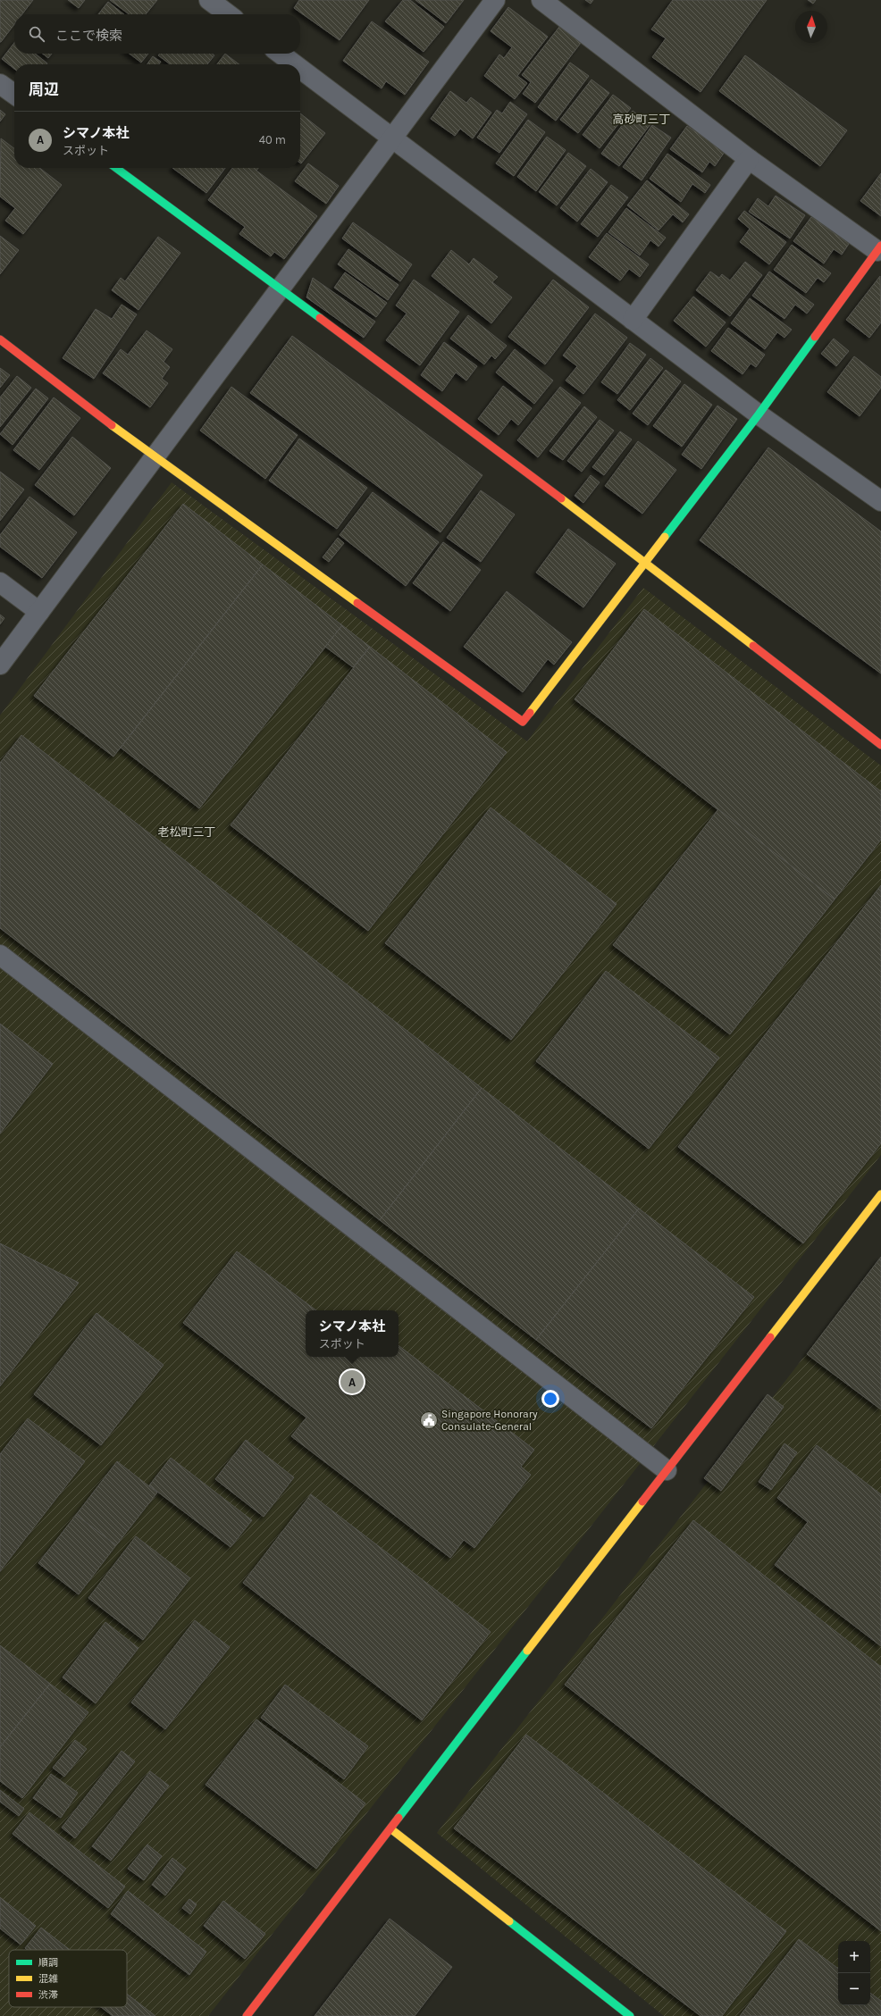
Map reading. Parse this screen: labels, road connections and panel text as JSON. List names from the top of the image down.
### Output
{
  "districts": ["高砂町三丁", "老松町三丁"],
  "places": {
    "public building": ["Singapore Honorary Consulate-General"]
  },
  "legend": ["順調", "混雑", "渋滞"],
  "north": "top",
  "page": {
    "search": "ここで検索",
    "heading": "周辺",
    "list": [
      {
        "mark": "A",
        "name": "シマノ本社",
        "note": "スポット",
        "value": "40 m"
      }
    ],
    "popup": ["シマノ本社", "スポット"],
    "pins": "A",
    "map_buttons": ["+", "−"]
  }
}
